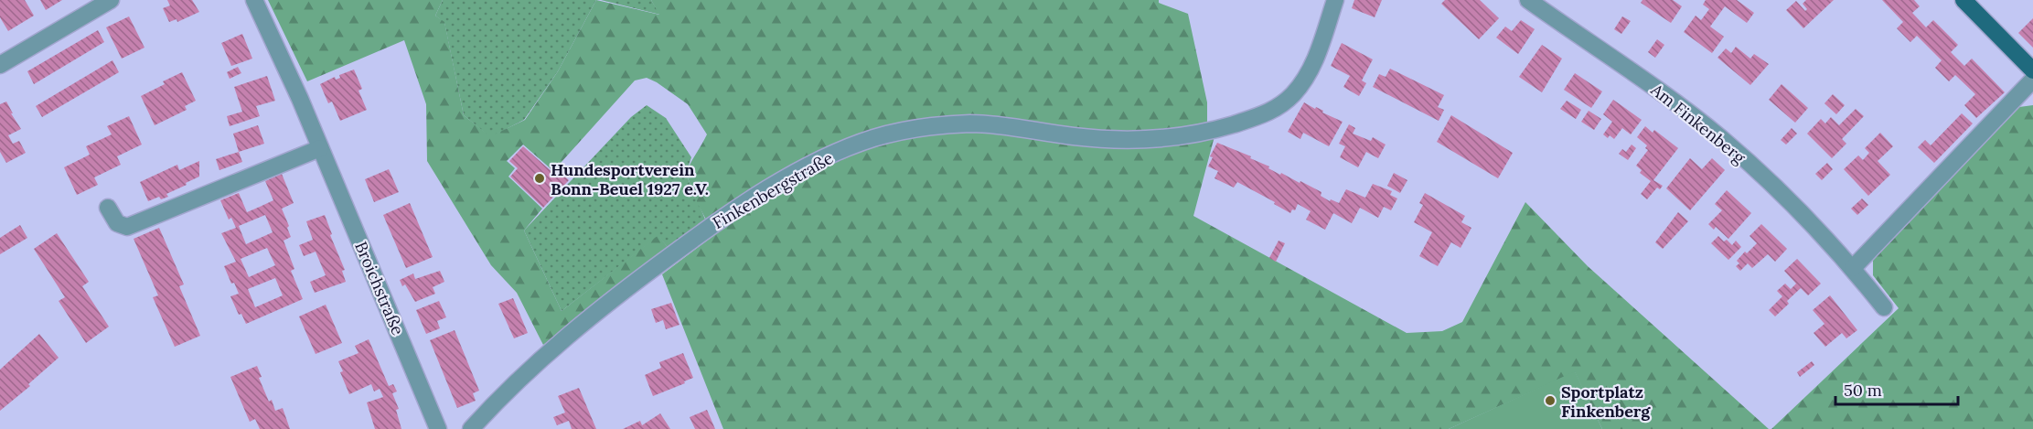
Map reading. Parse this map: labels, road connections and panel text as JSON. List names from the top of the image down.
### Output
{
  "streets": {
    "street": ["Am Finkenberg", "Finkenbergstraße", "Broichstraße"]
  },
  "places": ["Hundesportverein Bonn-Beuel 1927 e.V.", "Sportplatz Finkenberg"],
  "scale_bar": "50 m"
}
